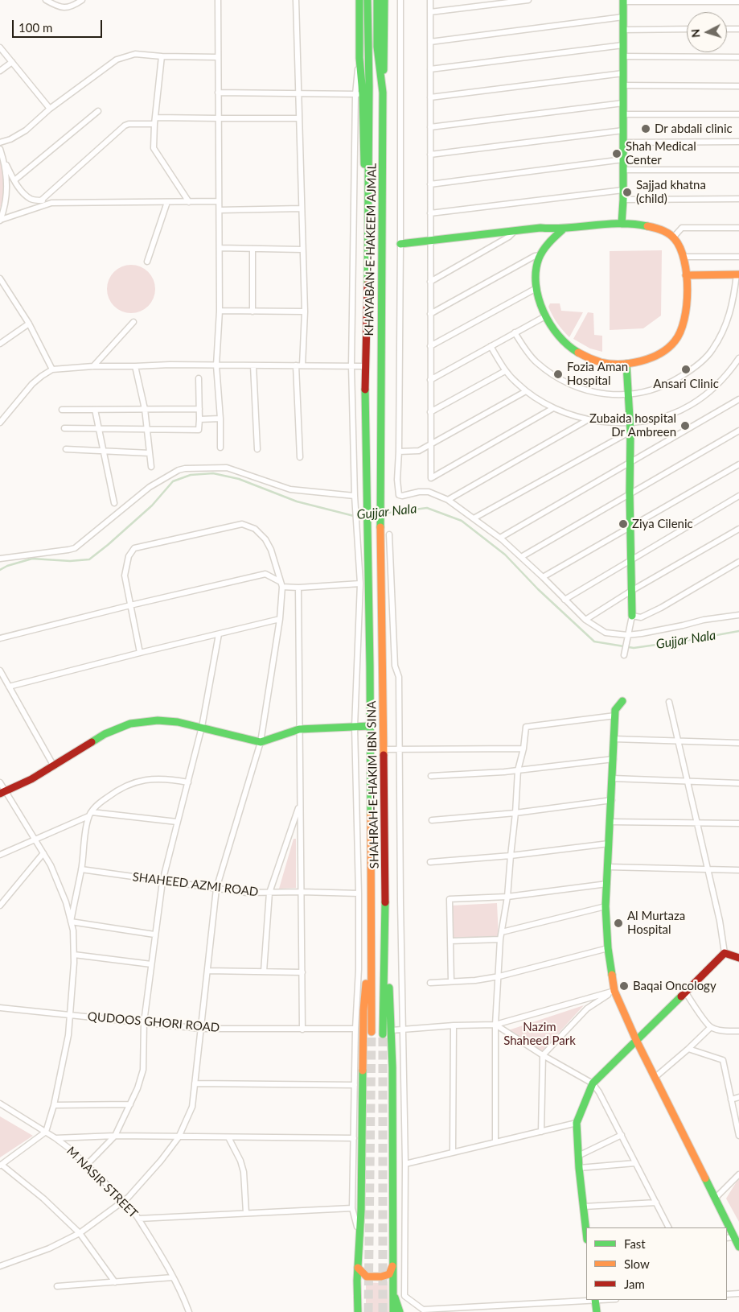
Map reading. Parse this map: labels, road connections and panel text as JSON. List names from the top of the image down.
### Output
{
  "streets": {
    "main road": ["KHAYABAN-E-HAKEEM AJMAL", "SHAHRAH-E-HAKIM IBN SINA"],
    "street": ["SHAHEED AZMI ROAD", "QUDOOS GHORI ROAD", "M NASIR STREET"]
  },
  "crossings": [
    ["KHAYABAN-E-HAKEEM AJMAL", "SHAHRAH-E-HAKIM IBN SINA"]
  ],
  "water": ["Gujjar Nala"],
  "parks": ["Nazim Shaheed Park"],
  "places": [
    "Dr abdali clinic",
    "Shah Medical Center",
    "Sajjad khatna (child)",
    "Ansari Clinic",
    "Fozia Aman Hospital",
    "Zubaida hospital Dr Ambreen",
    "Ziya Cilenic",
    "Al Murtaza Hospital",
    "Baqai Oncology"
  ],
  "legend": ["Fast", "Slow", "Jam"],
  "scale_bar": "100 m",
  "north": "left"
}
